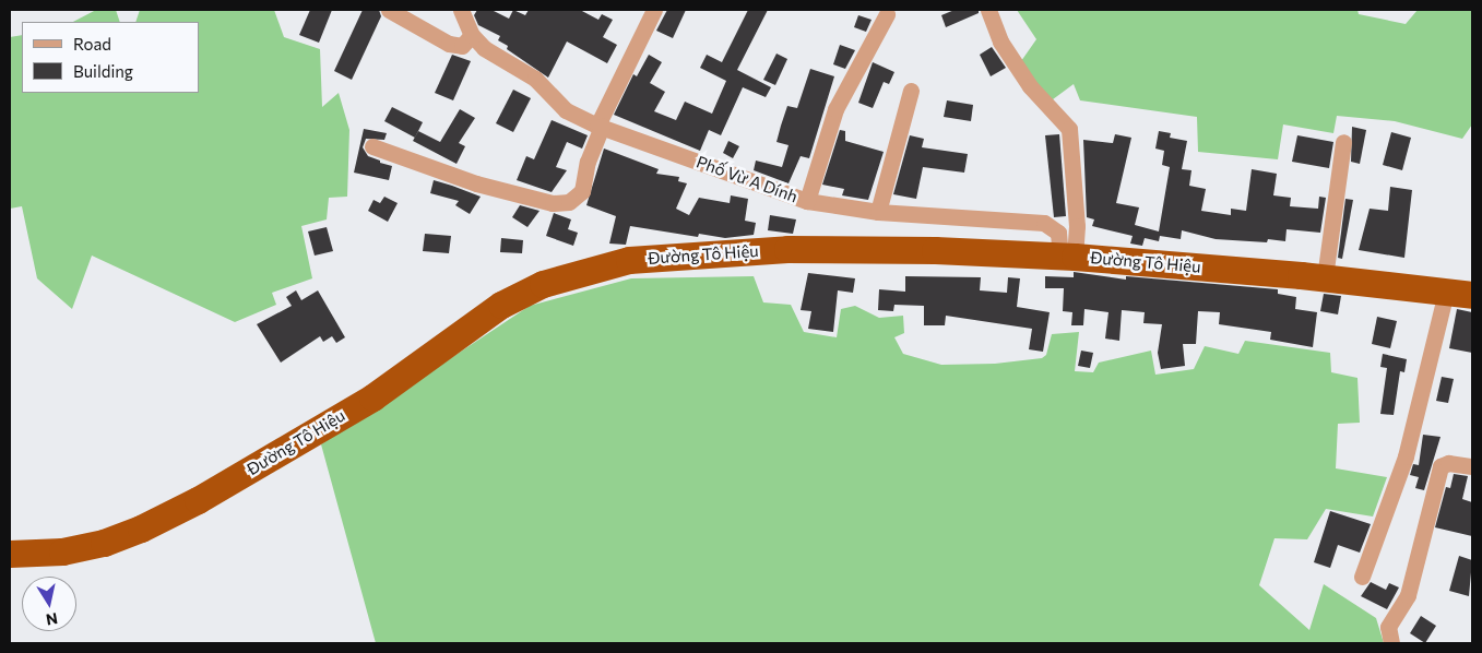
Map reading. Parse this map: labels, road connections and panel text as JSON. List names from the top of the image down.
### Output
{
  "streets": {
    "highway": ["Đường Tô Hiệu"],
    "street": ["Phố Vừ A Dính"]
  },
  "crossings": [
    ["Phố Vừ A Dính", "Đường Tô Hiệu"]
  ],
  "legend": ["Road", "Building"],
  "north": "bottom"
}
